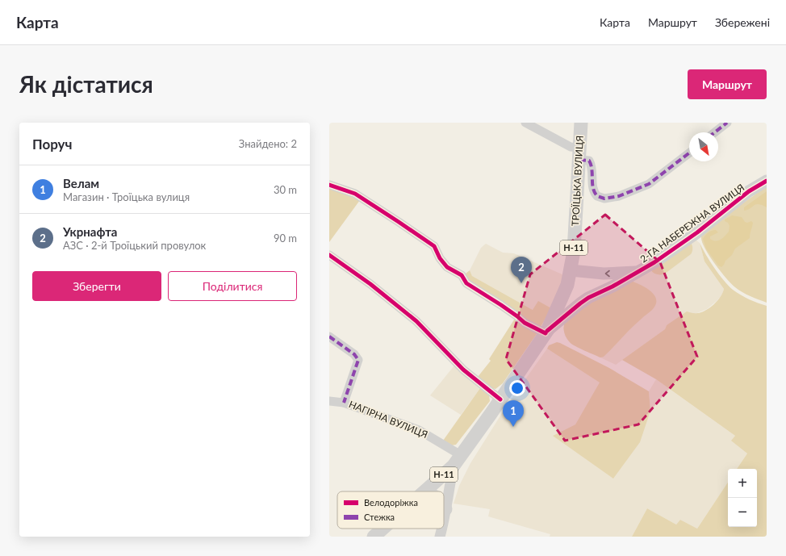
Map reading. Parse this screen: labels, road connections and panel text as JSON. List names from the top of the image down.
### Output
{
  "streets": {
    "main road": ["ТРОЇЦЬКА ВУЛИЦЯ", "2-ГА НАБЕРЕЖНА ВУЛИЦЯ", "Н-11"],
    "street": ["НАГІРНА ВУЛИЦЯ"]
  },
  "crossings": [
    ["ТРОЇЦЬКА ВУЛИЦЯ", "2-ГА НАБЕРЕЖНА ВУЛИЦЯ"],
    ["ТРОЇЦЬКА ВУЛИЦЯ", "НАГІРНА ВУЛИЦЯ"]
  ],
  "legend": ["Велодоріжка", "Стежка"],
  "north": "bottom right",
  "page": {
    "header": "Карта",
    "nav": ["Карта", "Маршрут", "Збережені"],
    "buttons": [
      "Маршрут",
      ["Зберегти", "Поділитися"]
    ],
    "title": "Як дістатися",
    "heading": ["Поруч", "Знайдено: 2"],
    "list": [
      {
        "mark": "1",
        "name": "Велам",
        "note": "Магазин · Троїцька вулиця",
        "value": "30 m"
      },
      {
        "mark": "2",
        "name": "Укрнафта",
        "note": "АЗС · 2-й Троїцький провулок",
        "value": "90 m"
      }
    ],
    "pins": ["2", "1"],
    "map_buttons": ["+", "−"]
  }
}
